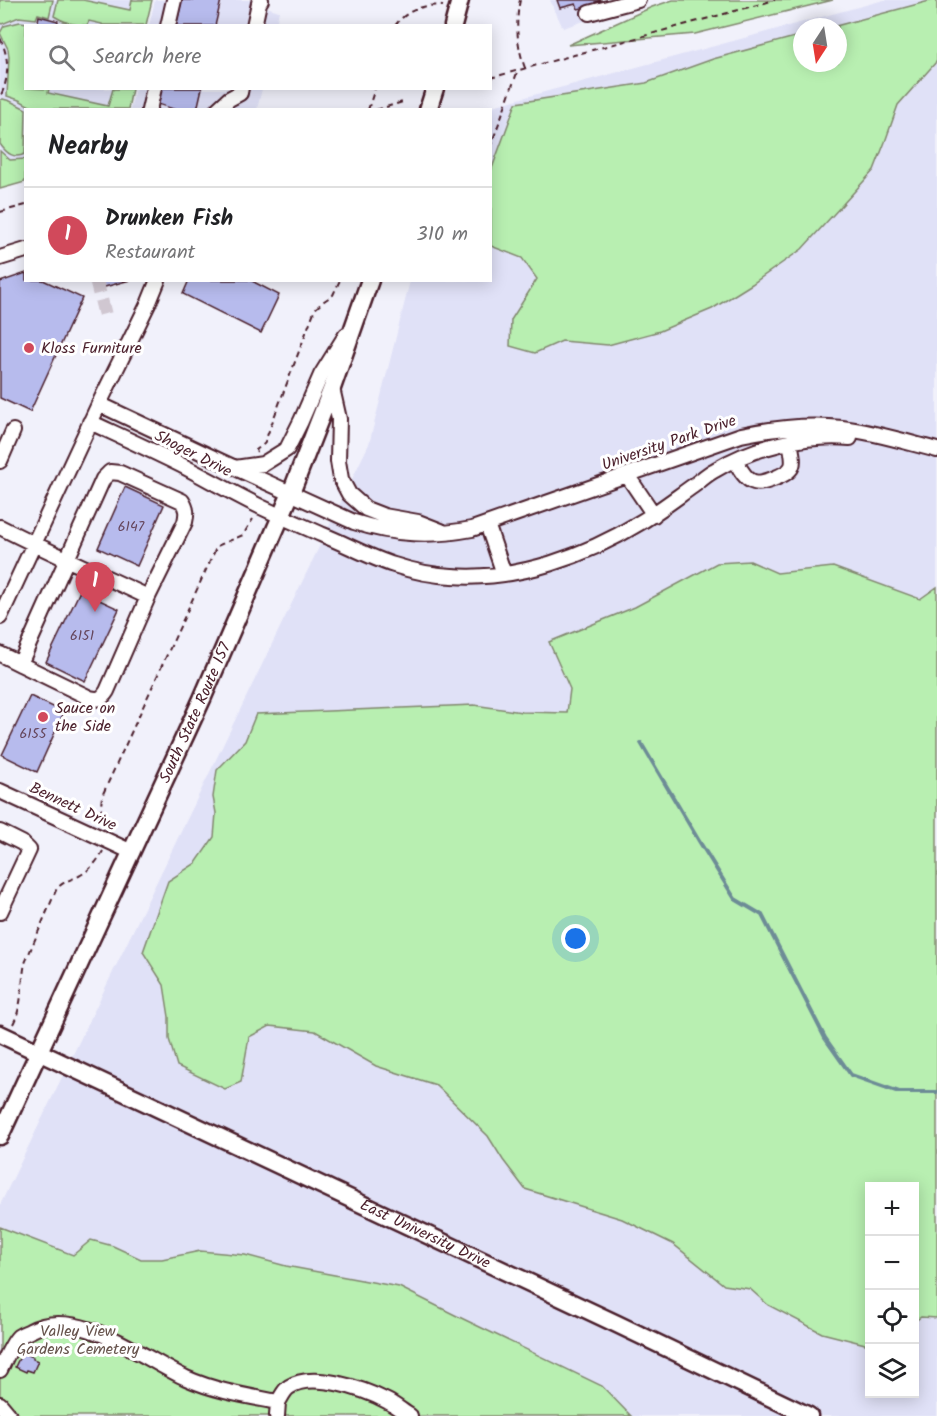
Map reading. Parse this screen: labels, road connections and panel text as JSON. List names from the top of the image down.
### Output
{
  "streets": {
    "main road": ["South State Route 157", "East University Drive"],
    "street": ["University Park Drive", "Shoger Drive", "Bennett Drive"]
  },
  "crossings": [
    ["University Park Drive", "Shoger Drive"],
    ["University Park Drive", "South State Route 157"],
    ["Shoger Drive", "South State Route 157"],
    ["South State Route 157", "Bennett Drive"],
    ["South State Route 157", "East University Drive"]
  ],
  "parks": ["Valley View Gardens Cemetery"],
  "places": ["Kloss Furniture", "Sauce on the Side"],
  "house_numbers": ["6147", "6151", "6155"],
  "north": "bottom",
  "page": {
    "search": "Search here",
    "heading": "Nearby",
    "list": [
      {
        "mark": "1",
        "name": "Drunken Fish",
        "note": "Restaurant",
        "value": "310 m"
      }
    ],
    "pins": "1",
    "map_buttons": ["+", "−"]
  }
}
